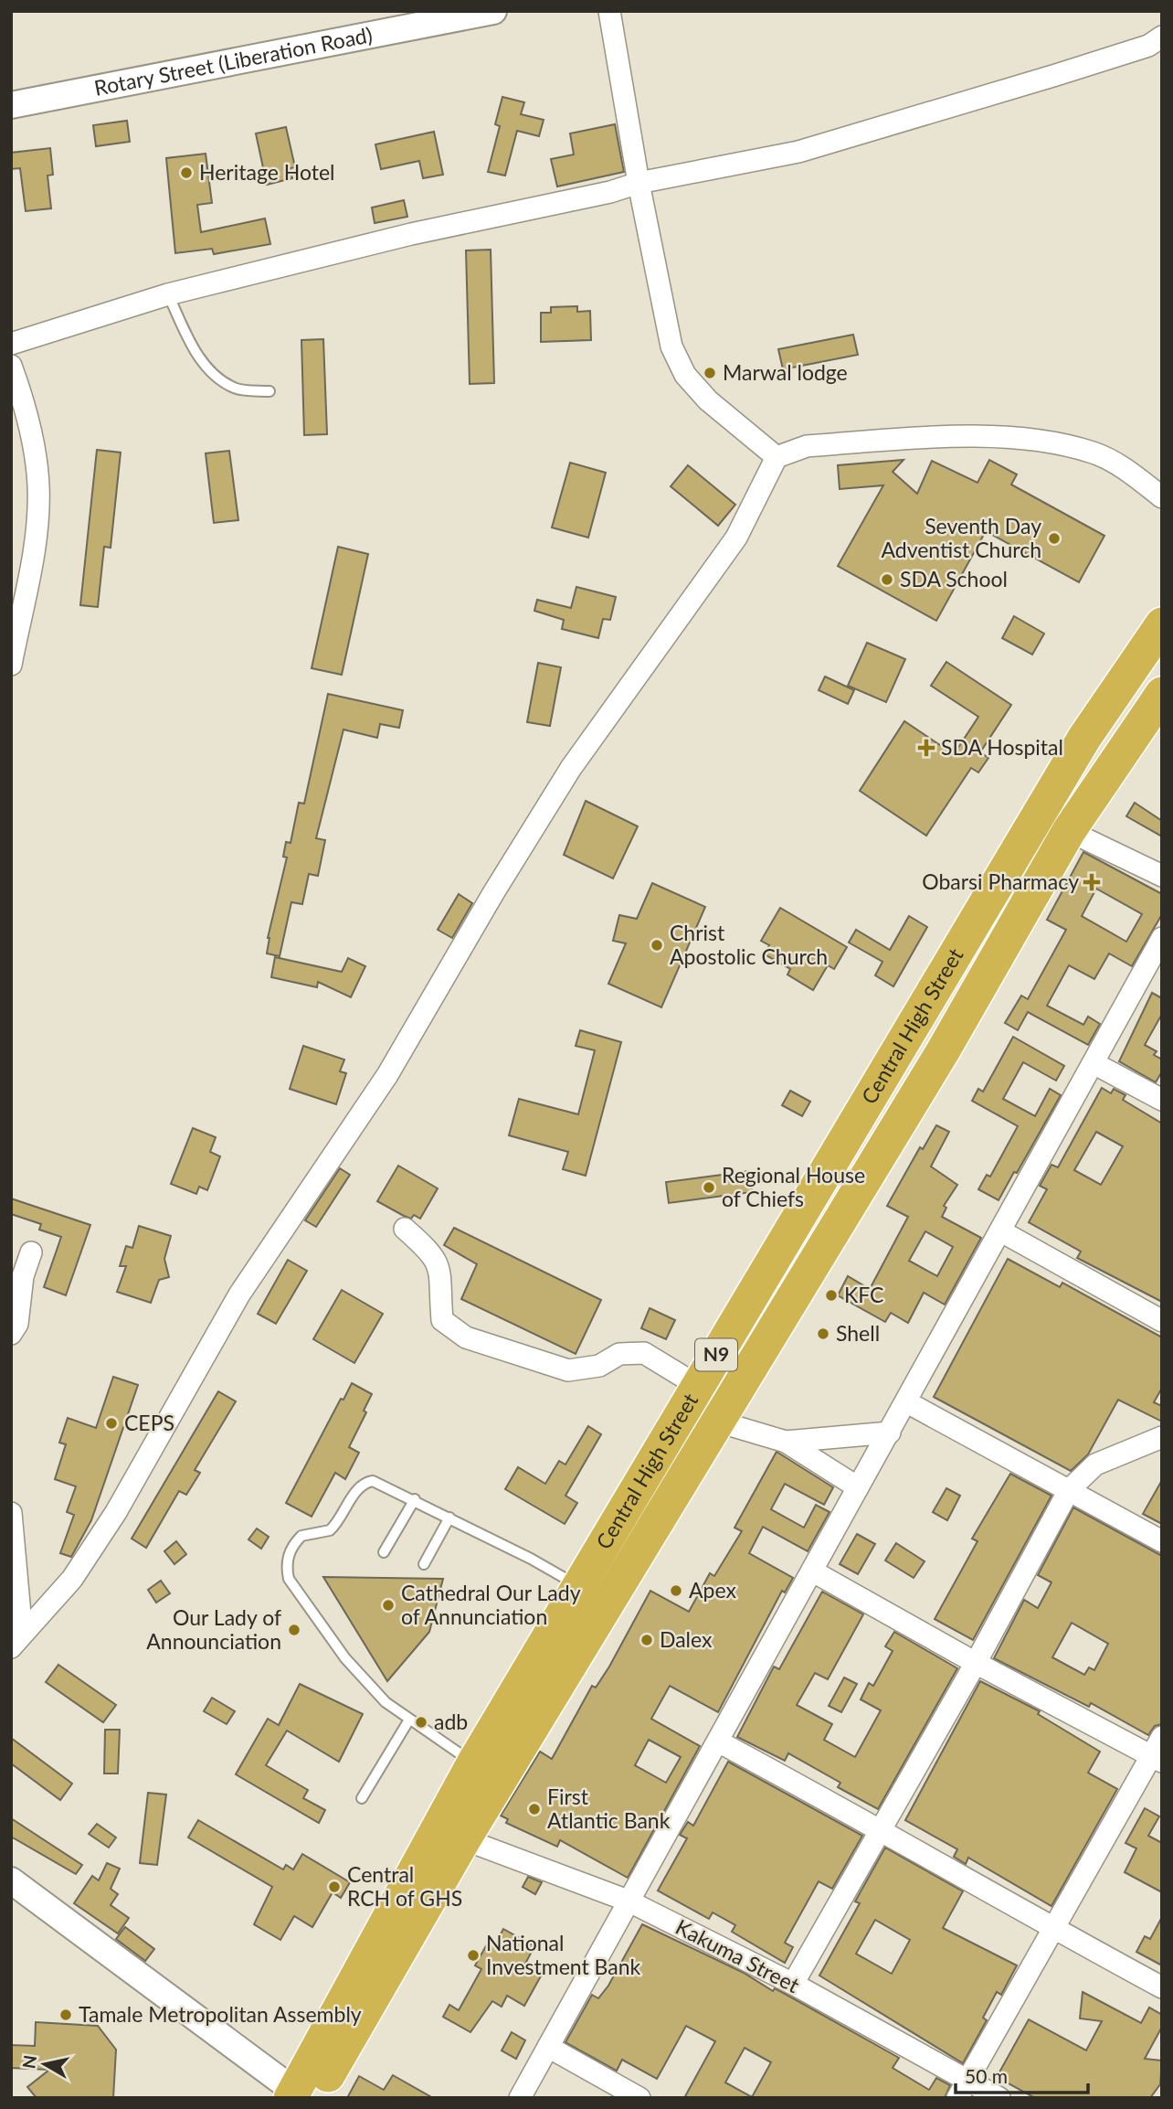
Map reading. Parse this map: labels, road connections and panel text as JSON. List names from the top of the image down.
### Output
{
  "streets": {
    "highway": ["Central High Street", "N9"],
    "street": ["Rotary Street (Liberation Road)", "Kakuma Street"]
  },
  "crossings": [
    ["Central High Street", "Kakuma Street"]
  ],
  "places": {
    "other": [
      "Heritage Hotel",
      "Marwal lodge",
      "Seventh Day Adventist Church",
      "SDA School",
      "Christ Apostolic Church",
      "Regional House of Chiefs",
      "KFC",
      "Shell",
      "CEPS",
      "Apex",
      "Cathedral Our Lady of Annunciation",
      "Our Lady of Announciation",
      "Dalex",
      "adb",
      "First Atlantic Bank",
      "Central RCH of GHS",
      "National Investment Bank",
      "Tamale Metropolitan Assembly"
    ],
    "health": ["SDA Hospital", "Obarsi Pharmacy"]
  },
  "scale_bar": "50 m",
  "north": "left"
}
